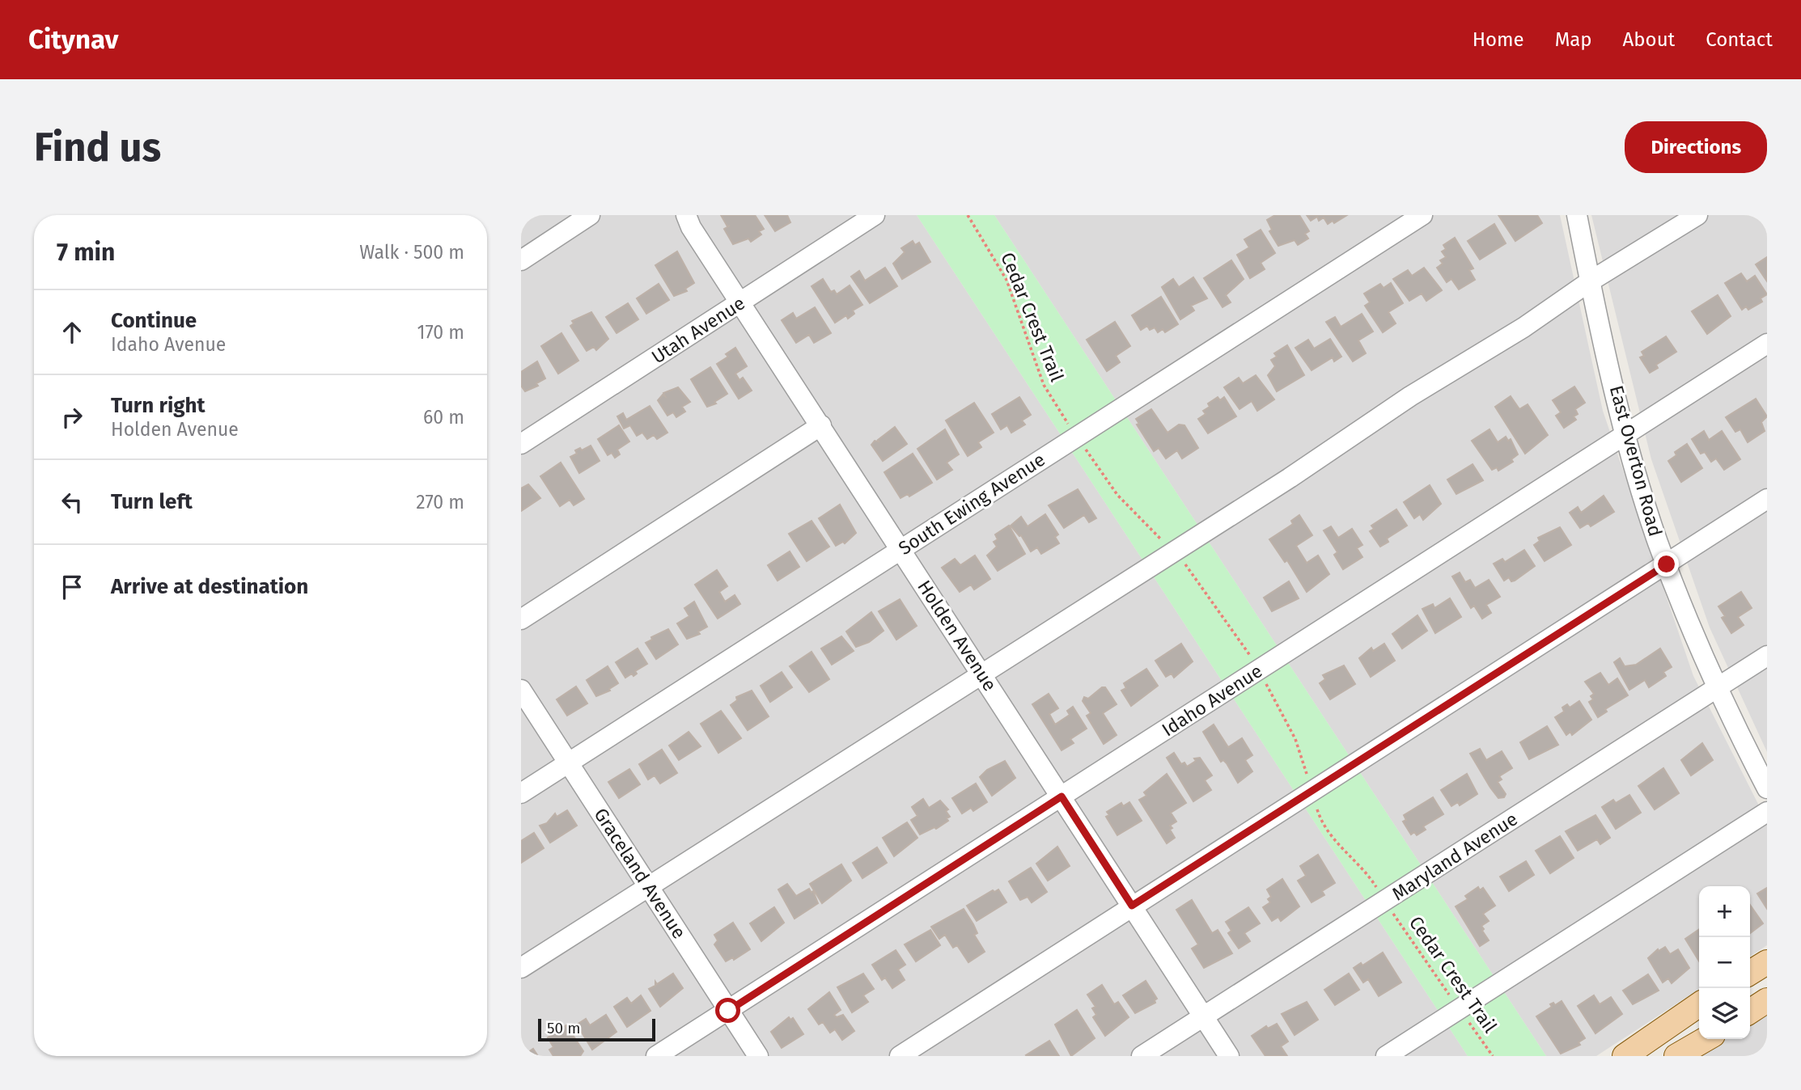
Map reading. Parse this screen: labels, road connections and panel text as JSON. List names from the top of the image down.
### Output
{
  "streets": {
    "street": [
      "Utah Avenue",
      "East Overton Road",
      "South Ewing Avenue",
      "Holden Avenue",
      "Idaho Avenue",
      "Maryland Avenue",
      "Graceland Avenue"
    ],
    "path": ["Cedar Crest Trail"]
  },
  "crossings": [
    ["Utah Avenue", "Holden Avenue"],
    ["East Overton Road", "Idaho Avenue"],
    ["East Overton Road", "Maryland Avenue"],
    ["South Ewing Avenue", "Holden Avenue"],
    ["South Ewing Avenue", "Graceland Avenue"],
    ["Holden Avenue", "Idaho Avenue"],
    ["Holden Avenue", "Maryland Avenue"],
    ["Idaho Avenue", "Graceland Avenue"]
  ],
  "scale_bar": "50 m",
  "page": {
    "header": "Citynav",
    "nav": [
      "Home",
      "Map",
      "About",
      "Contact"
    ],
    "buttons": "Directions",
    "title": "Find us",
    "heading": ["7 min", "Walk · 500 m"],
    "list": [
      ["Continue", "Idaho Avenue", "170 m"],
      ["Turn right", "Holden Avenue", "60 m"],
      ["Turn left", "270 m"],
      "Arrive at destination"
    ],
    "map_buttons": ["+", "−"],
    "scale": "50 m"
  }
}
